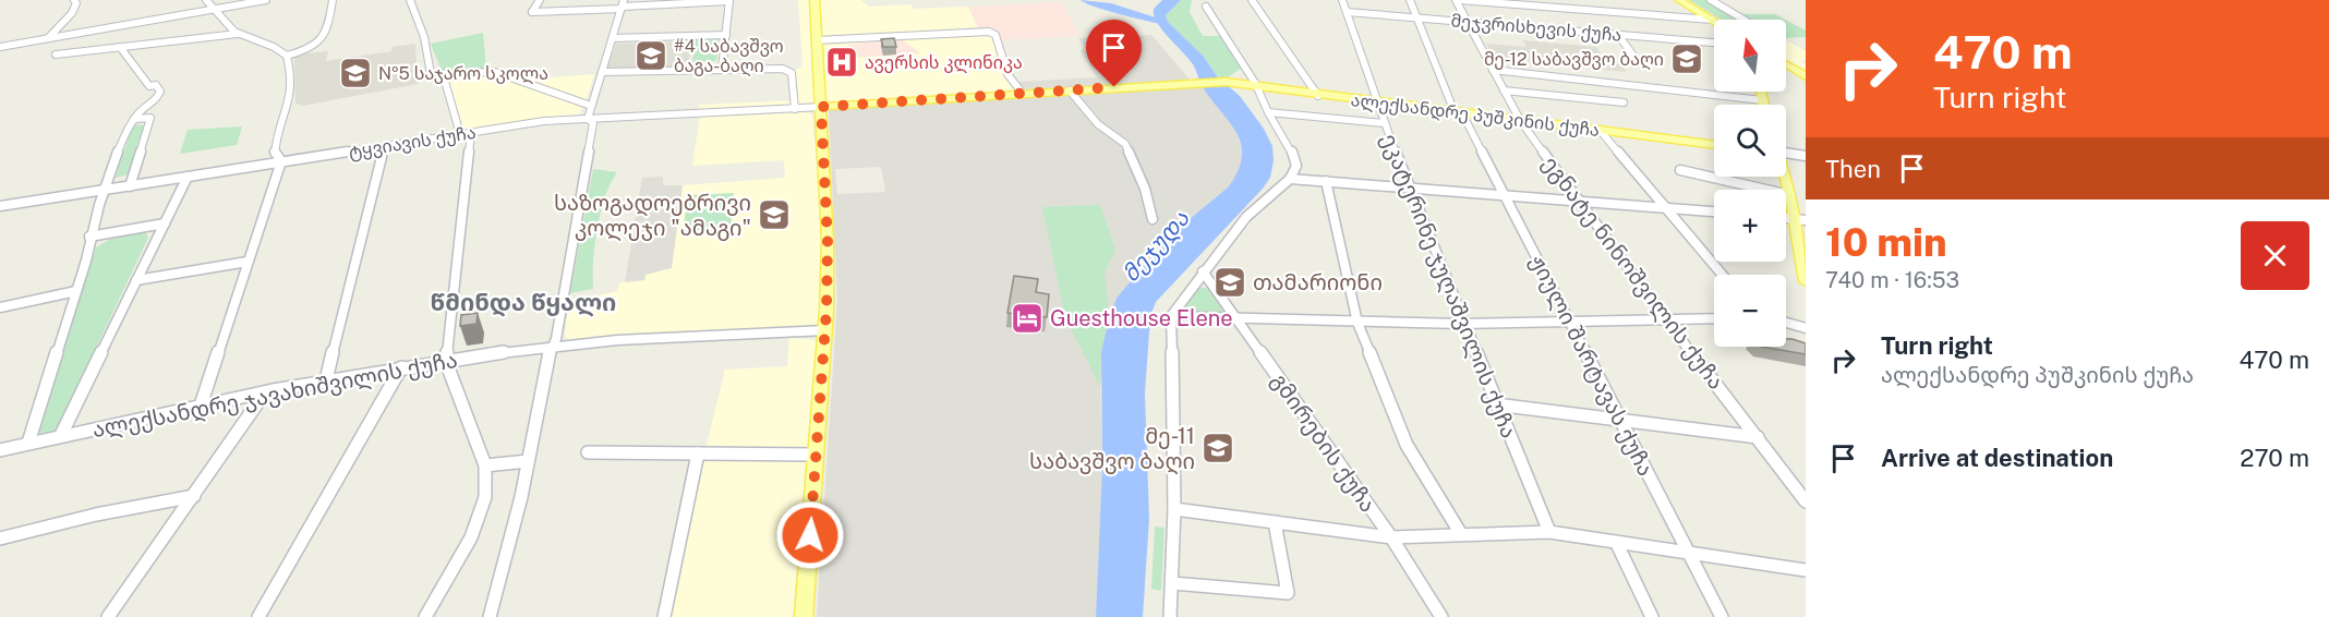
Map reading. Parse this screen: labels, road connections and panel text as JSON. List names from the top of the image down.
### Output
{
  "streets": {
    "main road": ["ალექსანდრე პუშკინის ქუჩა"],
    "street": [
      "მეჯვრისხევის ქუჩა",
      "ტყვიავის ქუჩა",
      "ეგნატე ნინოშვილის ქუჩა",
      "ეკატერინე ჯუღაშვილის ქუჩა",
      "ჟიული შარტავას ქუჩა",
      "ალექსანდრე ჯავახიშვილის ქუჩა",
      "გმირების ქუჩა"
    ]
  },
  "crossings": [
    ["მეჯვრისხევის ქუჩა", "ეგნატე ნინოშვილის ქუჩა"],
    ["მეჯვრისხევის ქუჩა", "ეკატერინე ჯუღაშვილის ქუჩა"],
    ["მეჯვრისხევის ქუჩა", "ჟიული შარტავას ქუჩა"],
    ["ალექსანდრე პუშკინის ქუჩა", "ეგნატე ნინოშვილის ქუჩა"],
    ["ალექსანდრე პუშკინის ქუჩა", "ეკატერინე ჯუღაშვილის ქუჩა"],
    ["ალექსანდრე პუშკინის ქუჩა", "ჟიული შარტავას ქუჩა"]
  ],
  "districts": ["წმინდა წყალი"],
  "water": ["მეჯუდა"],
  "places": {
    "school or university": [
      "#4 საბავშვო ბაგა-ბაღი",
      "მე-12 საბავშვო ბაღი",
      "№5 საჯარო სკოლა",
      "საზოგადოებრივი კოლეჯი \"ამაგი\"",
      "თამარიონი",
      "მე-11 საბავშვო ბაღი"
    ],
    "hospital": ["ავერსის კლინიკა"],
    "hotel": ["Guesthouse Elene"]
  },
  "north": "top",
  "page": {
    "turn": ["470 m", "Turn right"],
    "map_buttons": ["+", "−"],
    "then": "Then",
    "heading": ["10 min", "740 m · 16:53"],
    "list": [
      {
        "name": "Turn right",
        "note": "ალექსანდრე პუშკინის ქუჩა",
        "value": "470 m"
      },
      {
        "name": "Arrive at destination",
        "value": "270 m"
      }
    ]
  }
}
